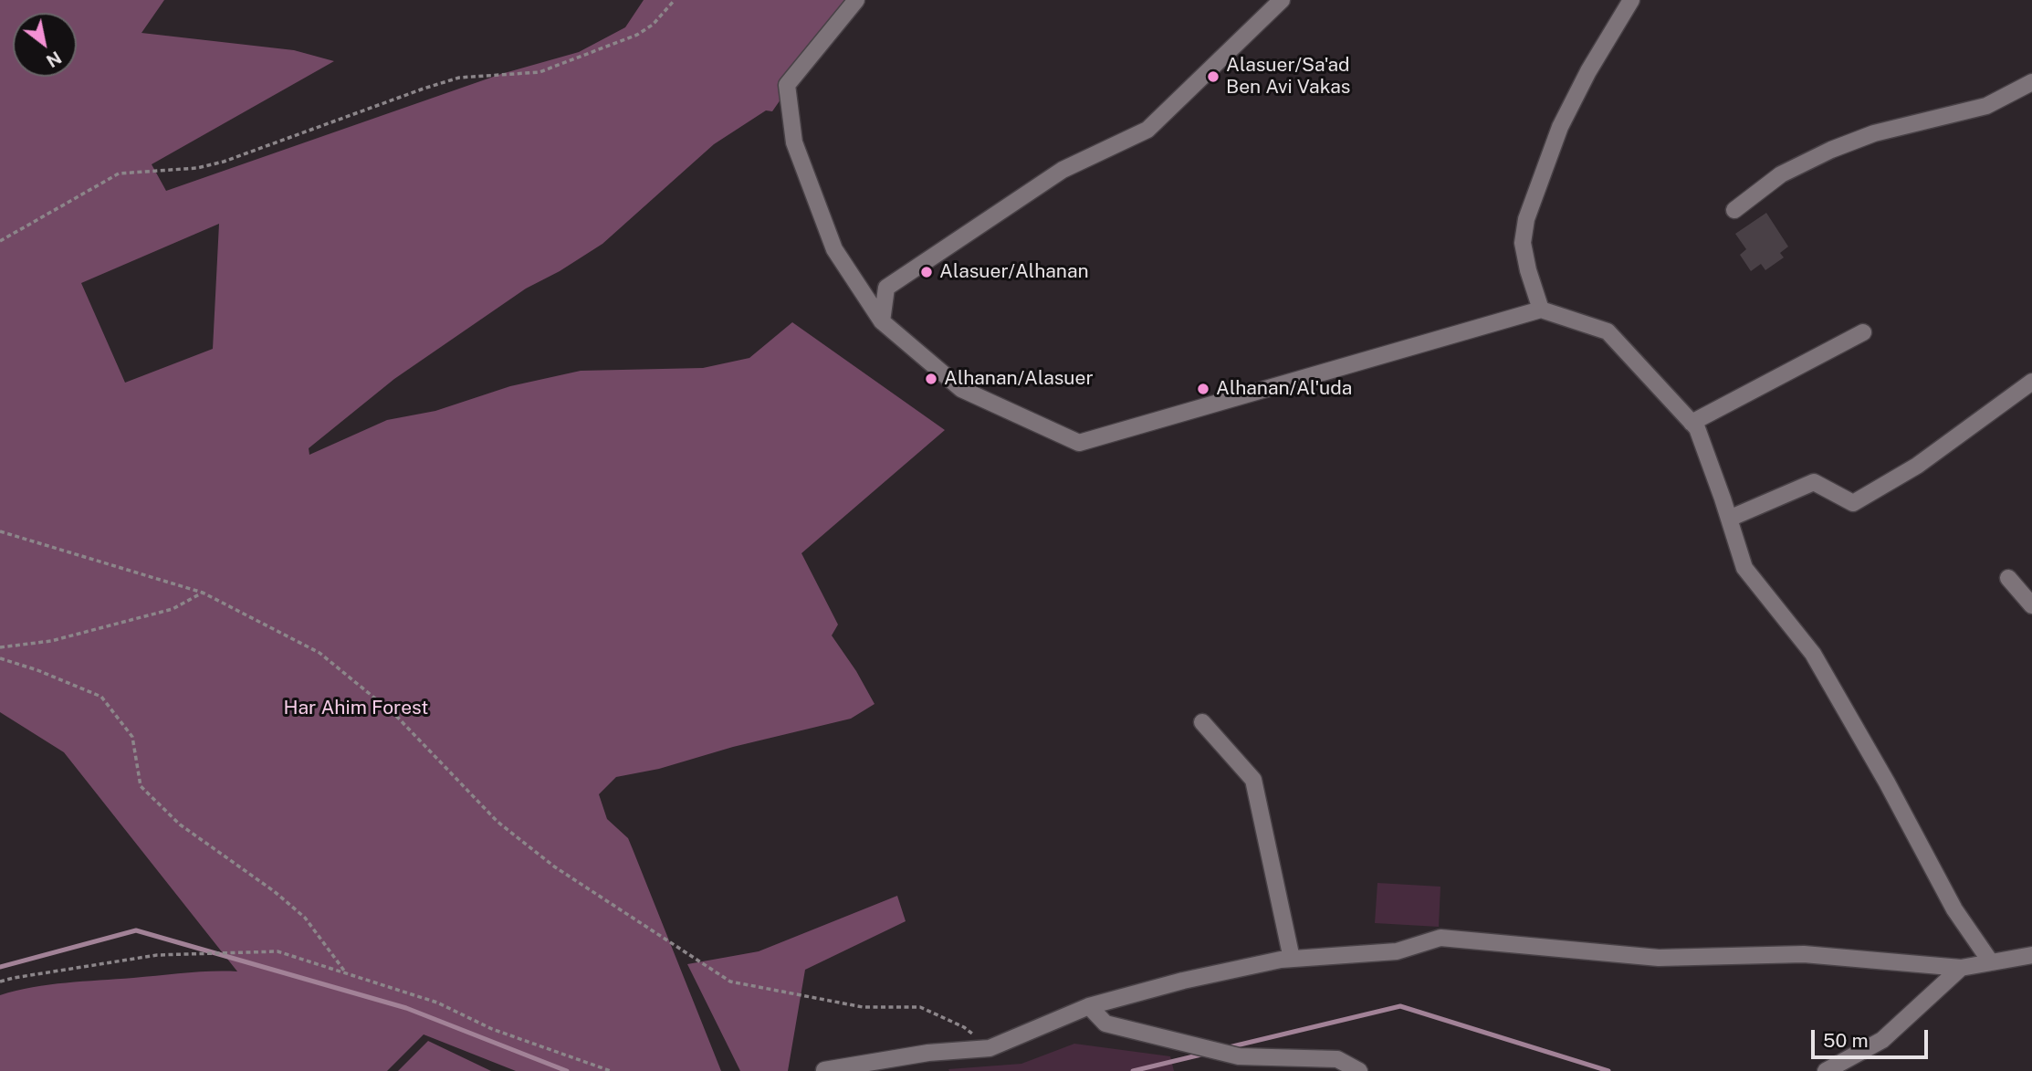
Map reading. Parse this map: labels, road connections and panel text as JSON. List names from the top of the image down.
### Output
{
  "parks": ["Har Ahim Forest"],
  "places": [
    "Alasuer/Sa'ad Ben Avi Vakas",
    "Alasuer/Alhanan",
    "Alhanan/Alasuer",
    "Alhanan/Al'uda"
  ],
  "scale_bar": "50 m",
  "north": "bottom right"
}
